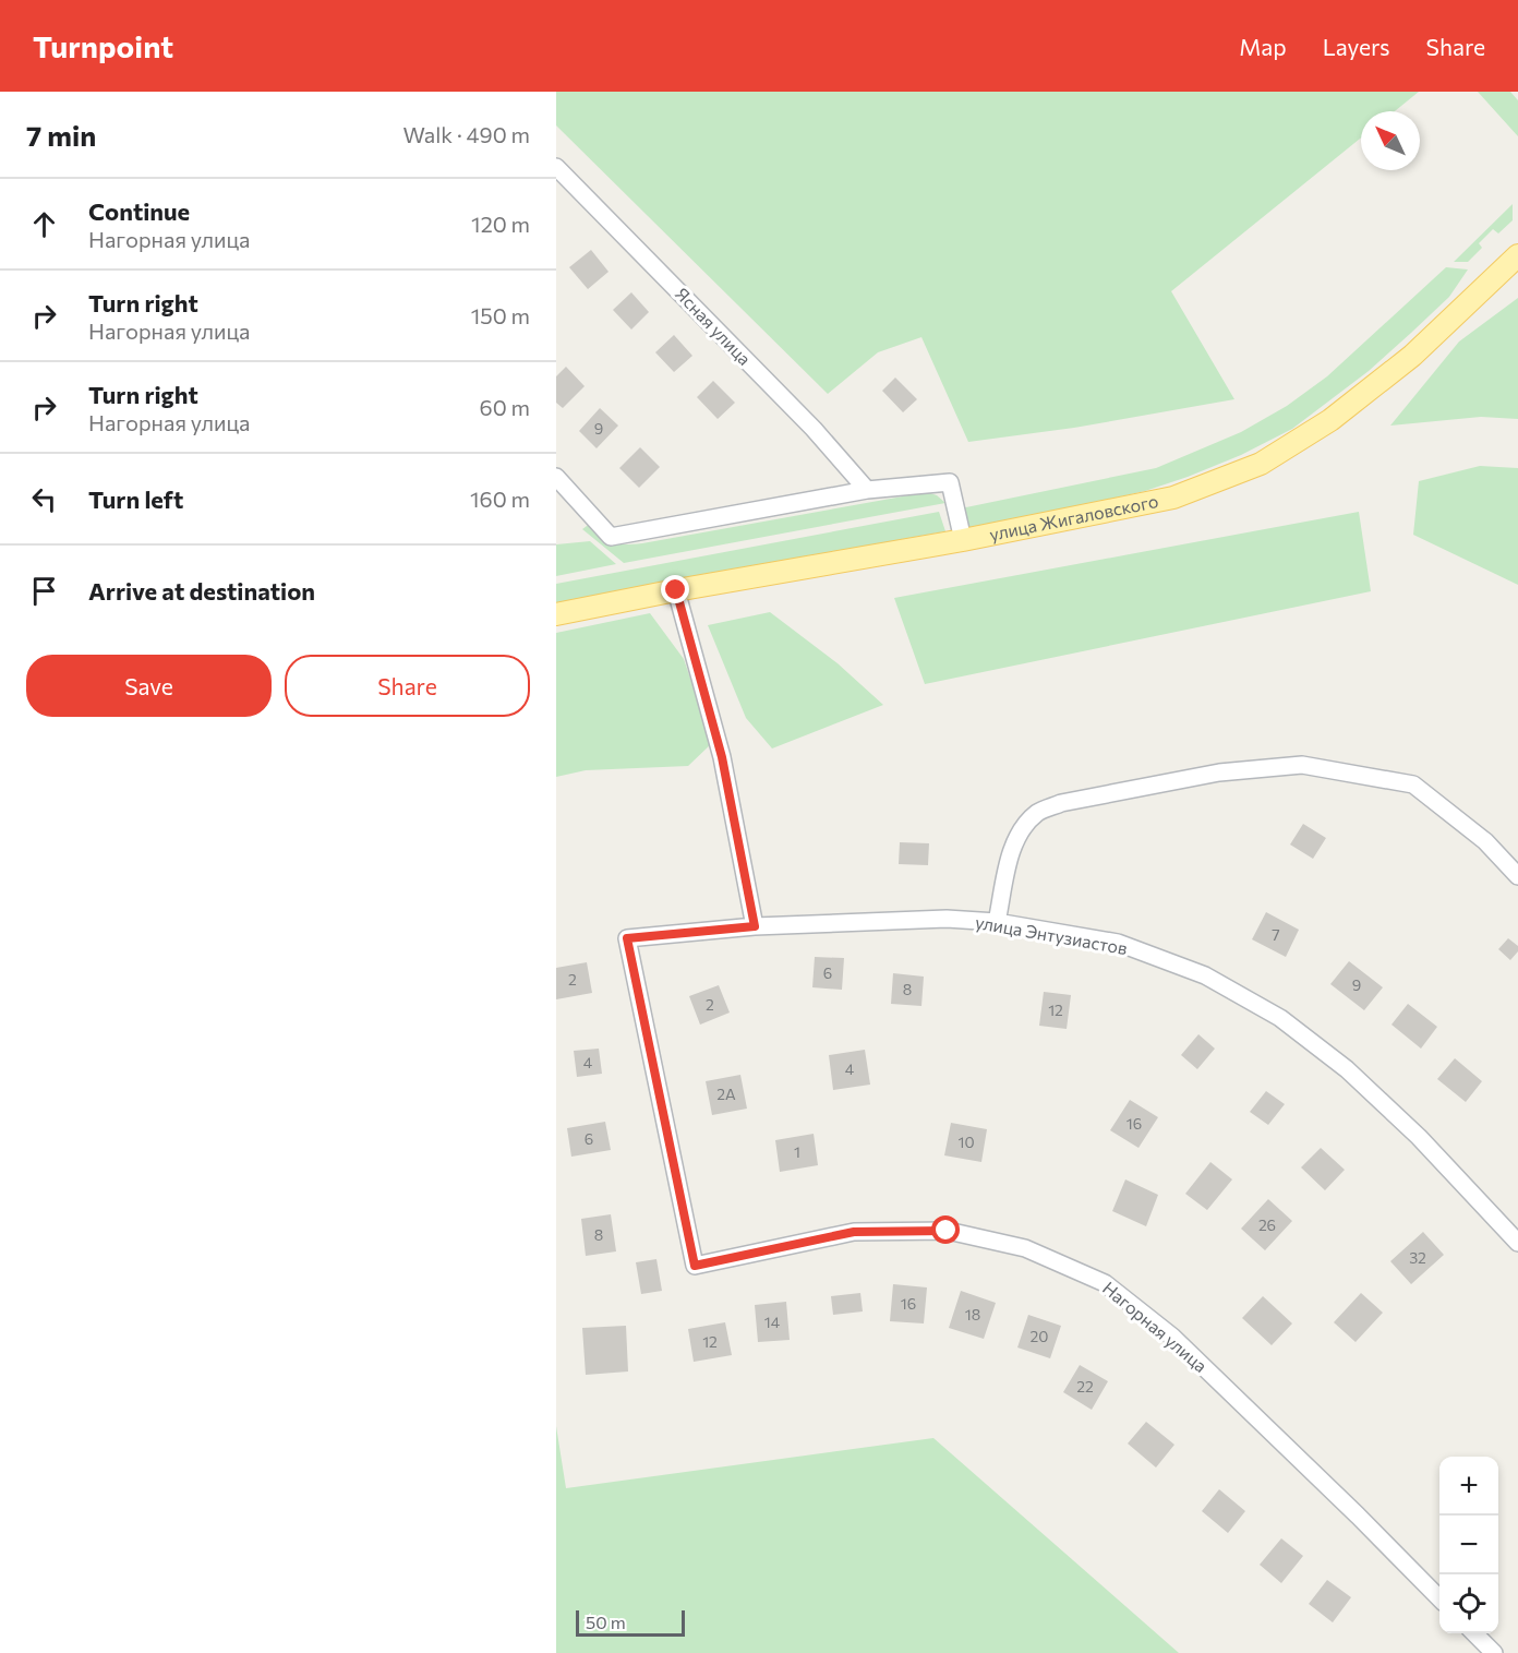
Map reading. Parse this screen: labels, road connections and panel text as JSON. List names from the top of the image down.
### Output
{
  "streets": {
    "main road": ["улица Жигаловского"],
    "street": ["Ясная улица", "улица Энтузиастов", "Нагорная улица"]
  },
  "crossings": [
    ["улица Энтузиастов", "Нагорная улица"]
  ],
  "house_numbers": [
    "9",
    "7",
    "6",
    "2",
    "9",
    "8",
    "2",
    "12",
    "4",
    "4",
    "2А",
    "16",
    "6",
    "10",
    "1",
    "26",
    "8",
    "32",
    "16",
    "18",
    "14",
    "20",
    "12",
    "22"
  ],
  "scale_bar": "50 m",
  "north": "top left",
  "page": {
    "header": "Turnpoint",
    "nav": ["Map", "Layers", "Share"],
    "heading": ["7 min", "Walk · 490 m"],
    "list": [
      ["Continue", "Нагорная улица", "120 m"],
      ["Turn right", "Нагорная улица", "150 m"],
      ["Turn right", "Нагорная улица", "60 m"],
      ["Turn left", "160 m"],
      "Arrive at destination"
    ],
    "buttons": ["Save", "Share"],
    "map_buttons": ["+", "−"],
    "scale": "50 m"
  }
}
